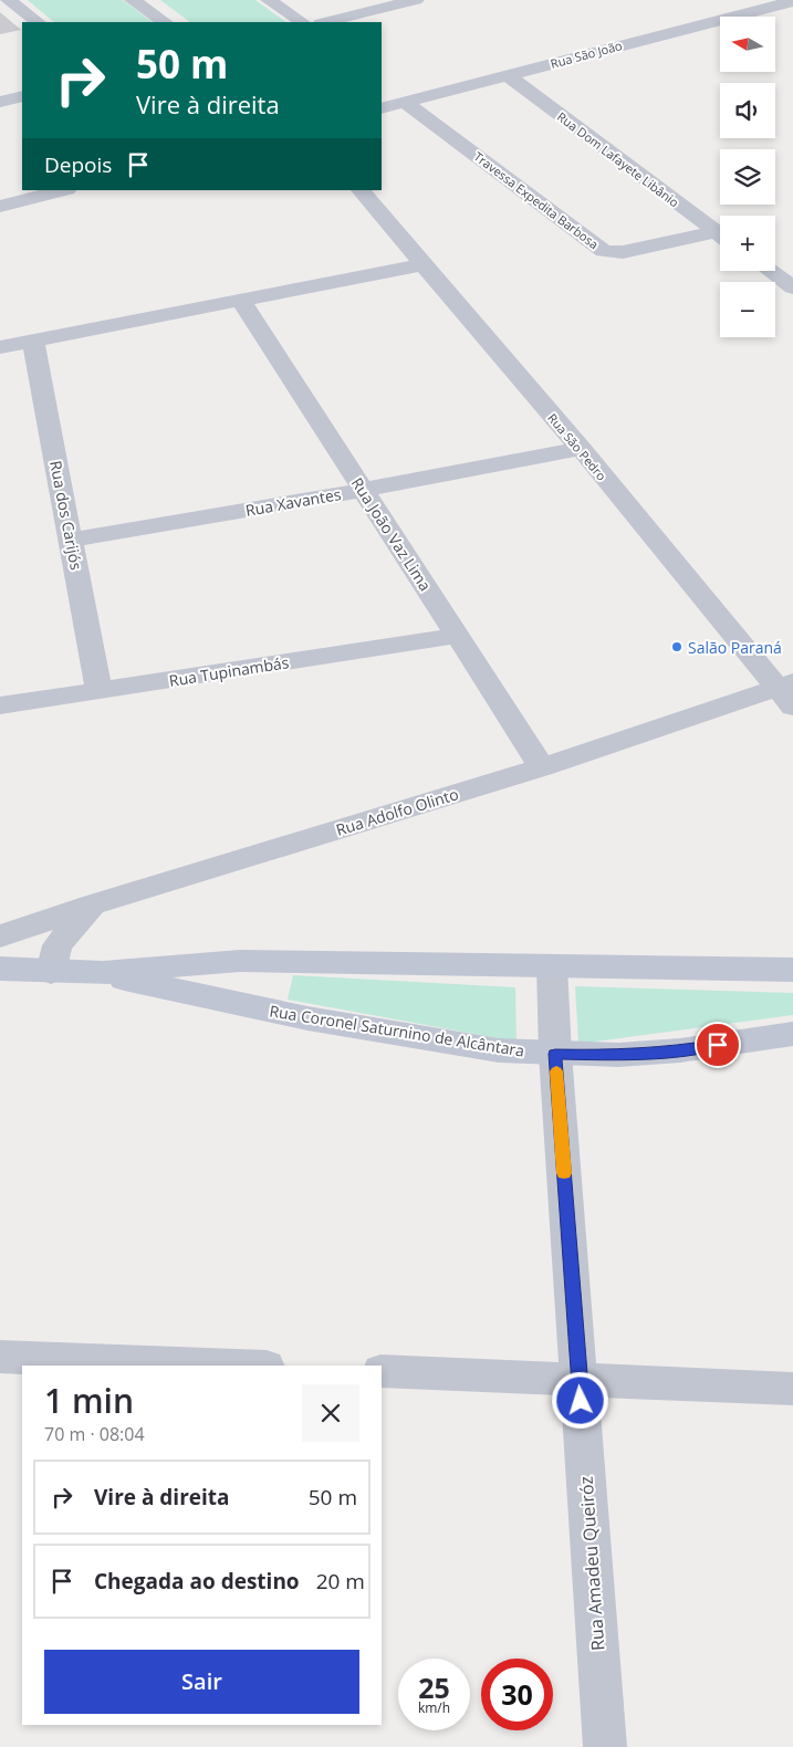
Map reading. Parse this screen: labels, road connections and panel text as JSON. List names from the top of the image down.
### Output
{
  "streets": {
    "main road": ["Rua Coronel Saturnino de Alcântara"],
    "street": [
      "Rua São João",
      "Rua Dom Lafayete Libânio",
      "Travessa Expedita Barbosa",
      "Rua São Pedro",
      "Rua Xavantes",
      "Rua dos Carijós",
      "Rua João Vaz Lima",
      "Rua Tupinambás",
      "Rua Adolfo Olinto",
      "Rua Amadeu Queiróz"
    ]
  },
  "crossings": [
    ["Rua São João", "Rua Dom Lafayete Libânio"],
    ["Rua São João", "Travessa Expedita Barbosa"],
    ["Rua São Pedro", "Rua Xavantes"],
    ["Rua São Pedro", "Rua Adolfo Olinto"],
    ["Rua Xavantes", "Rua dos Carijós"],
    ["Rua Xavantes", "Rua João Vaz Lima"],
    ["Rua dos Carijós", "Rua Tupinambás"],
    ["Rua João Vaz Lima", "Rua Tupinambás"],
    ["Rua João Vaz Lima", "Rua Adolfo Olinto"],
    ["Rua Coronel Saturnino de Alcântara", "Rua Amadeu Queiróz"]
  ],
  "places": ["Salão Paraná"],
  "north": "left",
  "page": {
    "map_buttons": ["+", "−"],
    "turn": ["50 m", "Vire à direita"],
    "then": "Depois",
    "heading": ["1 min", "70 m · 08:04"],
    "list": [
      {
        "name": "Vire à direita",
        "value": "50 m"
      },
      {
        "name": "Chegada ao destino",
        "value": "20 m"
      }
    ],
    "buttons": "Sair",
    "speed": "25 km/h",
    "limit": "30"
  }
}
